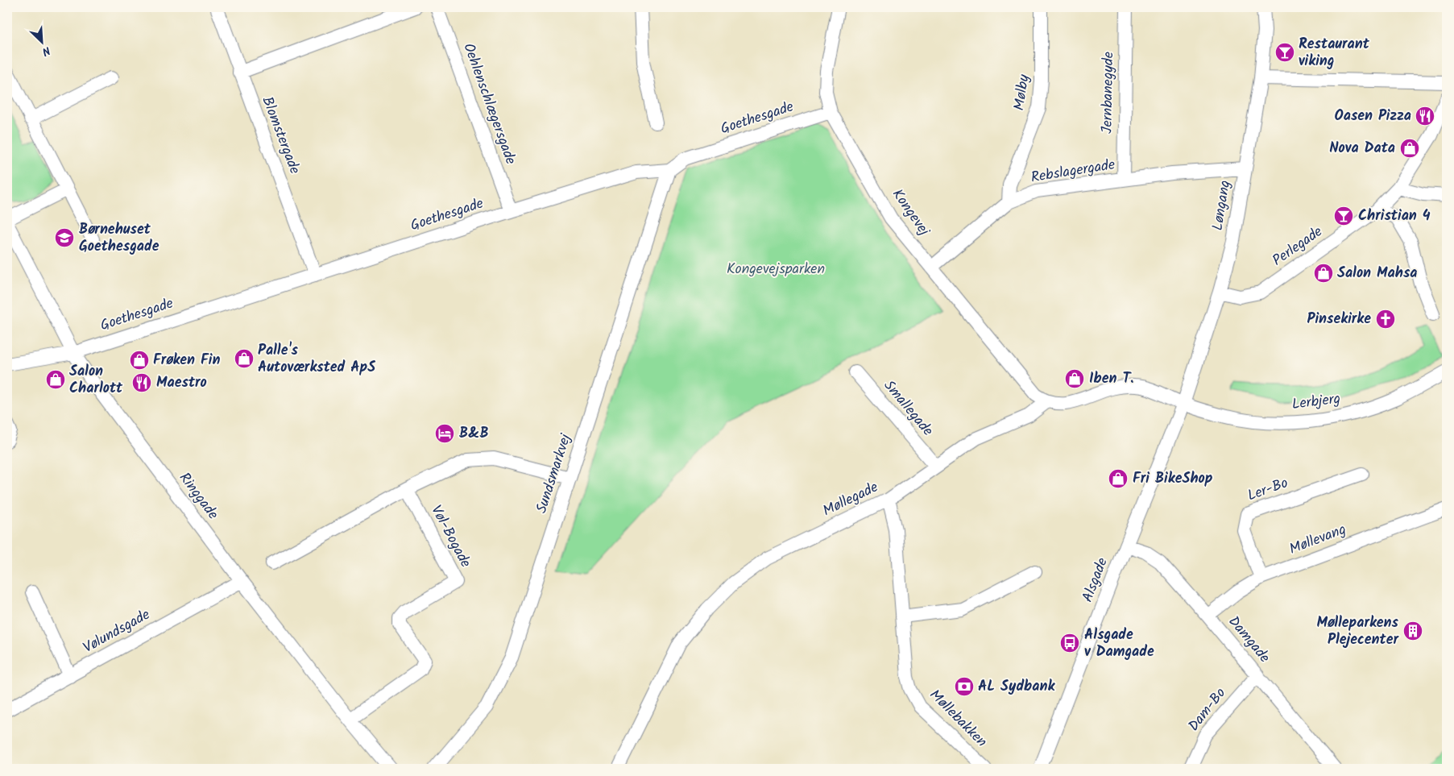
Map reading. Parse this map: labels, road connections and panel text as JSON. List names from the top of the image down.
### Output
{
  "streets": {
    "street": [
      "Mølby",
      "Jernbanegyde",
      "Oehlenschlægersgade",
      "Goethesgade",
      "Blomstergade",
      "Rebslagergade",
      "Løngang",
      "Kongevej",
      "Perlegade",
      "Lerbjerg",
      "Smallegade",
      "Sundsmarkvej",
      "Ler-Bo",
      "Ringgade",
      "Møllegade",
      "Vøl-Bogade",
      "Møllevang",
      "Alsgade",
      "Vølundsgade",
      "Damgade",
      "Dam-Bo",
      "Møllebakken"
    ]
  },
  "crossings": [
    ["Mølby", "Rebslagergade"],
    ["Jernbanegyde", "Rebslagergade"],
    ["Oehlenschlægersgade", "Goethesgade"],
    ["Goethesgade", "Blomstergade"],
    ["Goethesgade", "Kongevej"],
    ["Goethesgade", "Sundsmarkvej"],
    ["Goethesgade", "Ringgade"],
    ["Rebslagergade", "Løngang"],
    ["Rebslagergade", "Kongevej"],
    ["Løngang", "Perlegade"],
    ["Løngang", "Lerbjerg"],
    ["Løngang", "Alsgade"],
    ["Kongevej", "Møllegade"],
    ["Lerbjerg", "Alsgade"],
    ["Smallegade", "Møllegade"],
    ["Ler-Bo", "Møllevang"],
    ["Ringgade", "Vøl-Bogade"],
    ["Ringgade", "Vølundsgade"],
    ["Møllegade", "Møllebakken"],
    ["Møllevang", "Damgade"],
    ["Alsgade", "Damgade"],
    ["Damgade", "Dam-Bo"]
  ],
  "parks": ["Kongevejsparken"],
  "places": {
    "bar": ["Restaurant viking", "Christian 4"],
    "restaurant": ["Oasen Pizza", "Maestro"],
    "shop": [
      "Nova Data",
      "Salon Mahsa",
      "Palle's Autoværksted ApS",
      "Frøken Fin",
      "Iben T.",
      "Salon Charlott",
      "Fri BikeShop"
    ],
    "school or university": ["Børnehuset Goethesgade"],
    "church": ["Pinsekirke"],
    "hotel": ["B&B"],
    "building": ["Mølleparkens Plejecenter"],
    "bus stop": ["Alsgade v Damgade"],
    "bank": ["AL Sydbank"]
  },
  "north": "bottom right"
}
